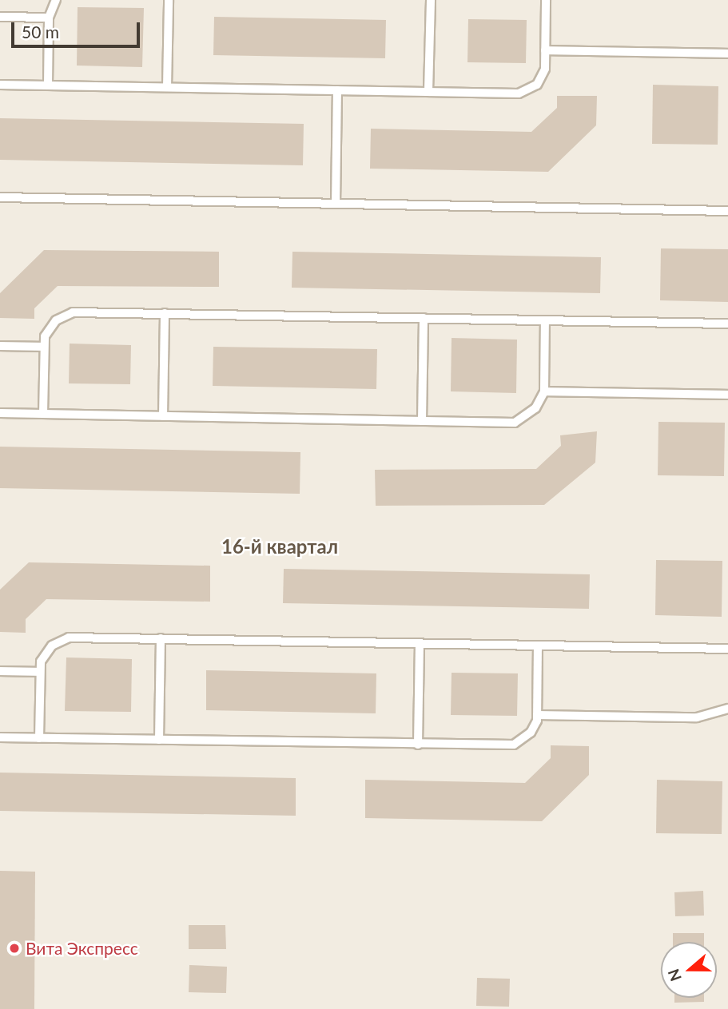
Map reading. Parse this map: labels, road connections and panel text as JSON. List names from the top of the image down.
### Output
{
  "districts": ["16-й квартал"],
  "places": ["Вита Экспресс"],
  "scale_bar": "50 m",
  "north": "left"
}
